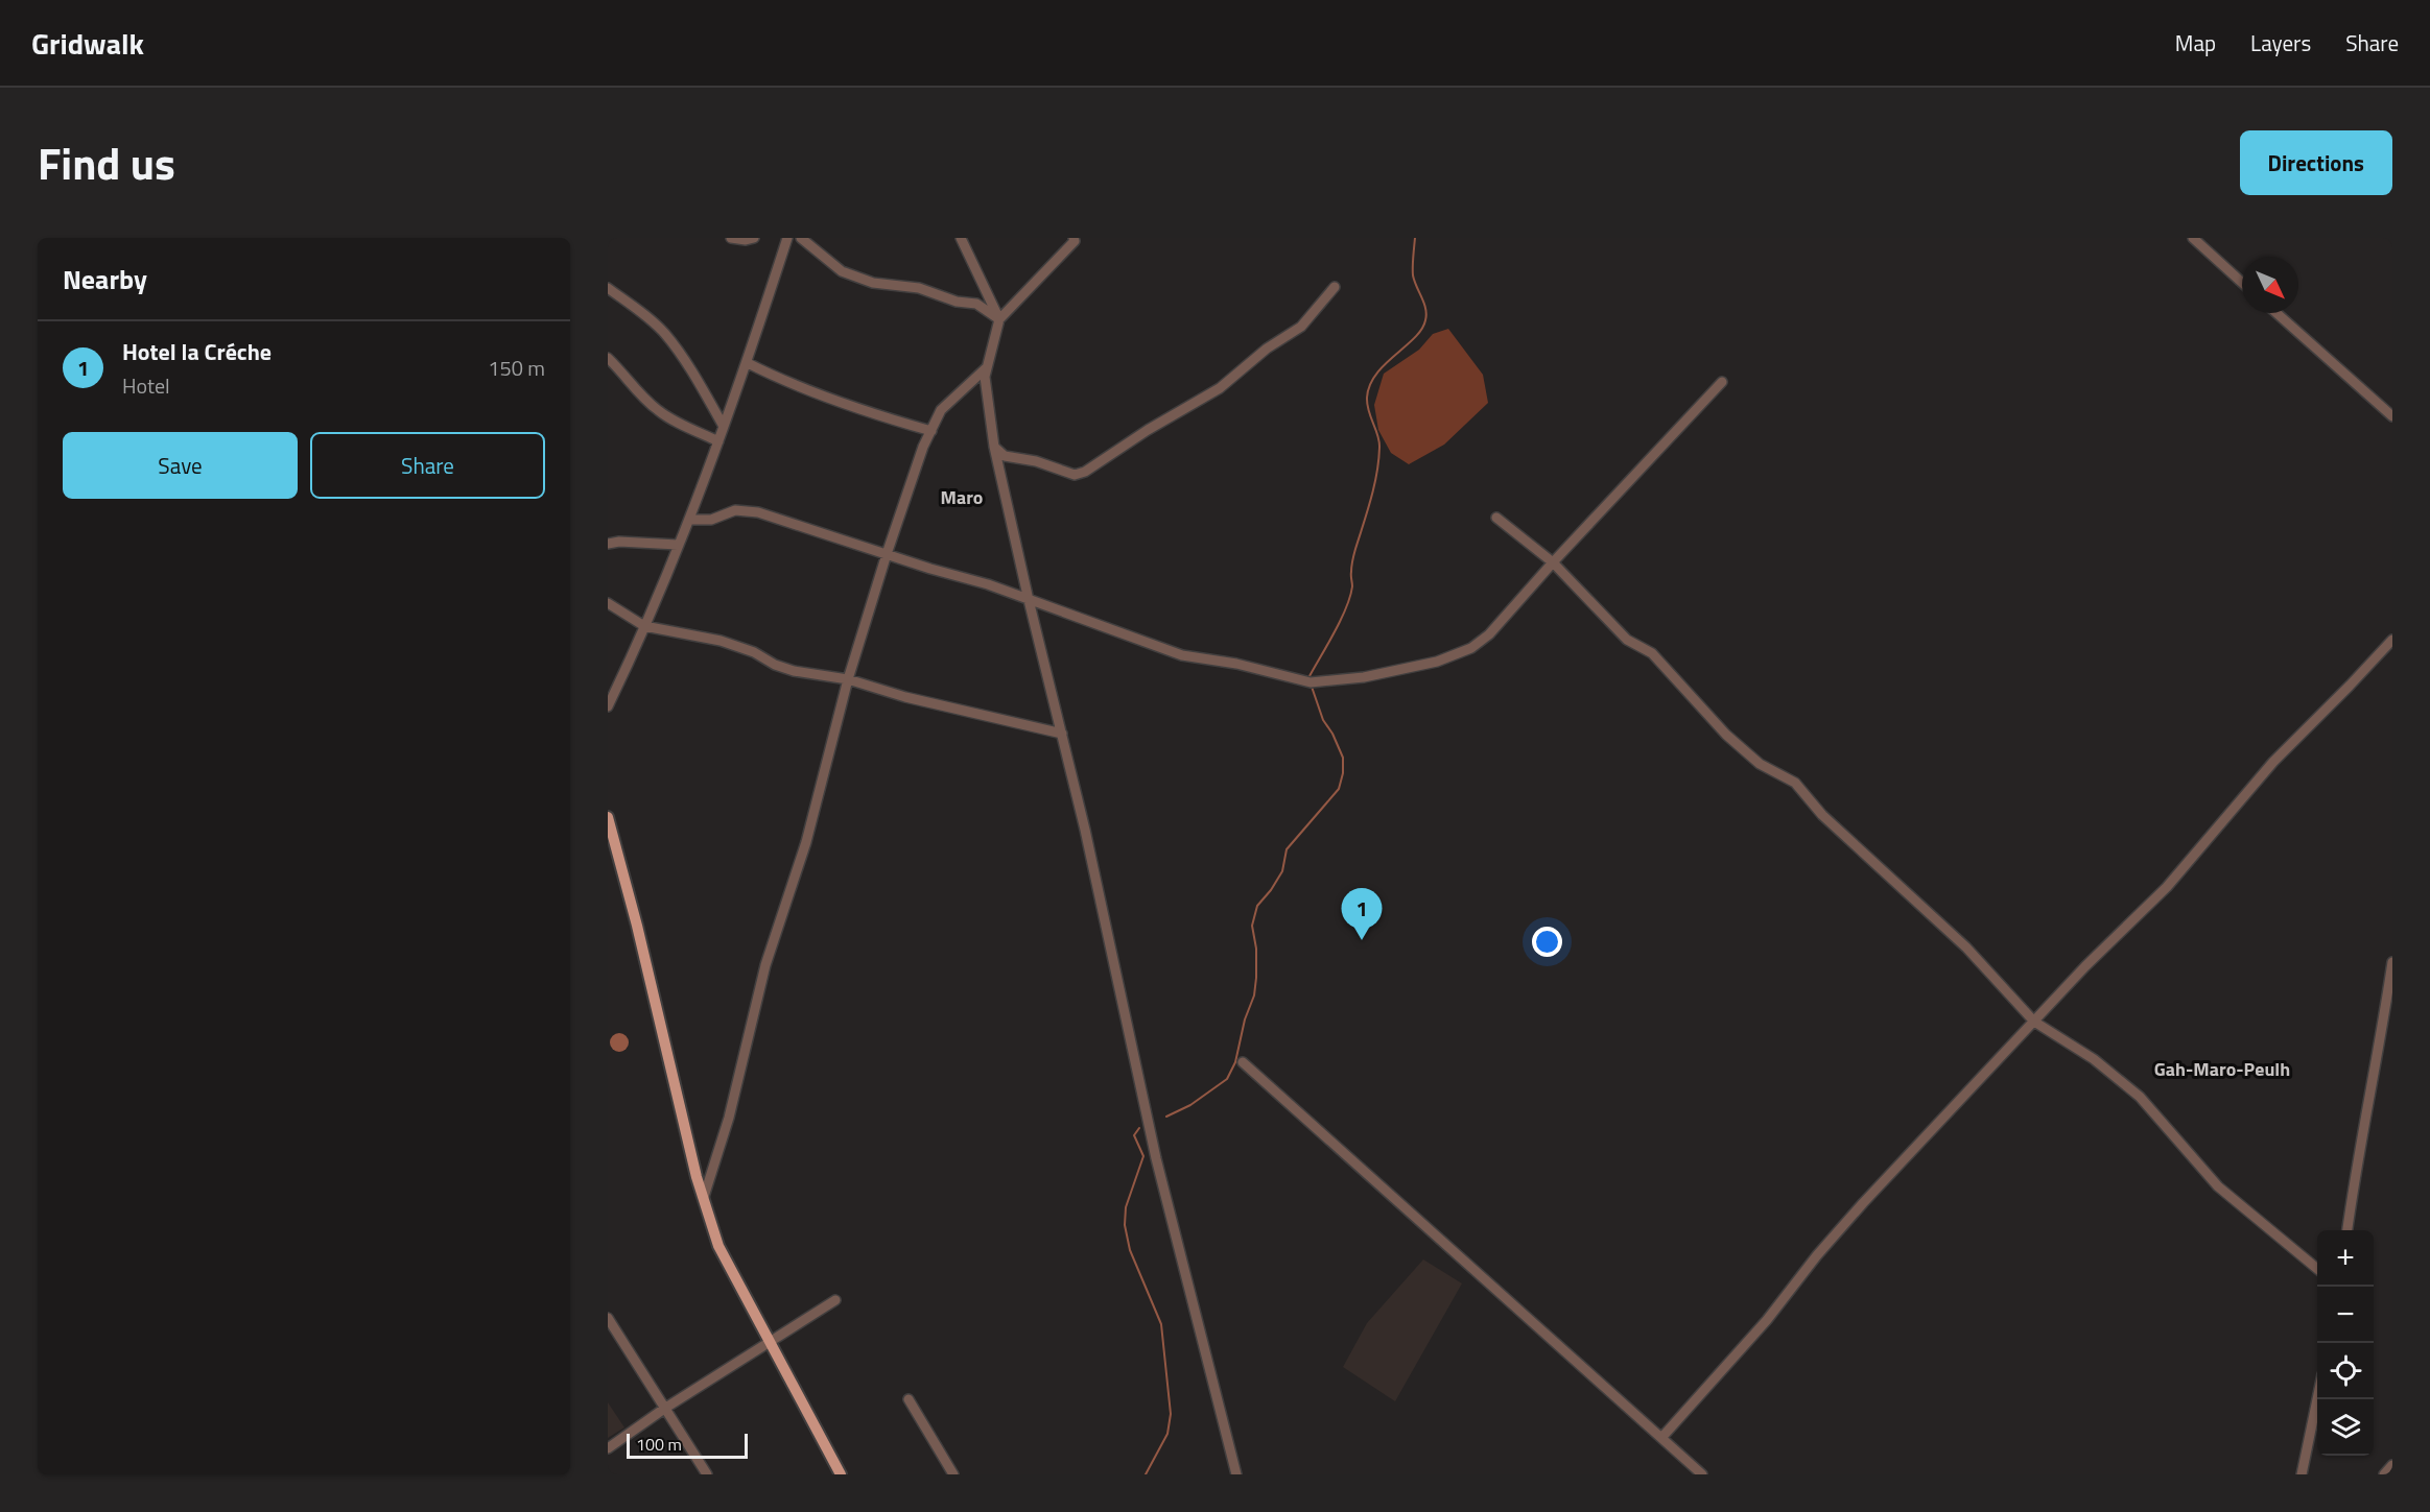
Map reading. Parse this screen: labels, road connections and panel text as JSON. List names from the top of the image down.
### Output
{
  "districts": ["Maro", "Gah-Maro-Peulh"],
  "scale_bar": "100 m",
  "north": "bottom right",
  "page": {
    "header": "Gridwalk",
    "nav": ["Map", "Layers", "Share"],
    "title": "Find us",
    "buttons": [
      "Directions",
      ["Save", "Share"]
    ],
    "heading": "Nearby",
    "list": [
      {
        "mark": "1",
        "name": "Hotel la Créche",
        "note": "Hotel",
        "value": "150 m"
      }
    ],
    "pins": "1",
    "map_buttons": ["+", "−"],
    "scale": "100 m"
  }
}
